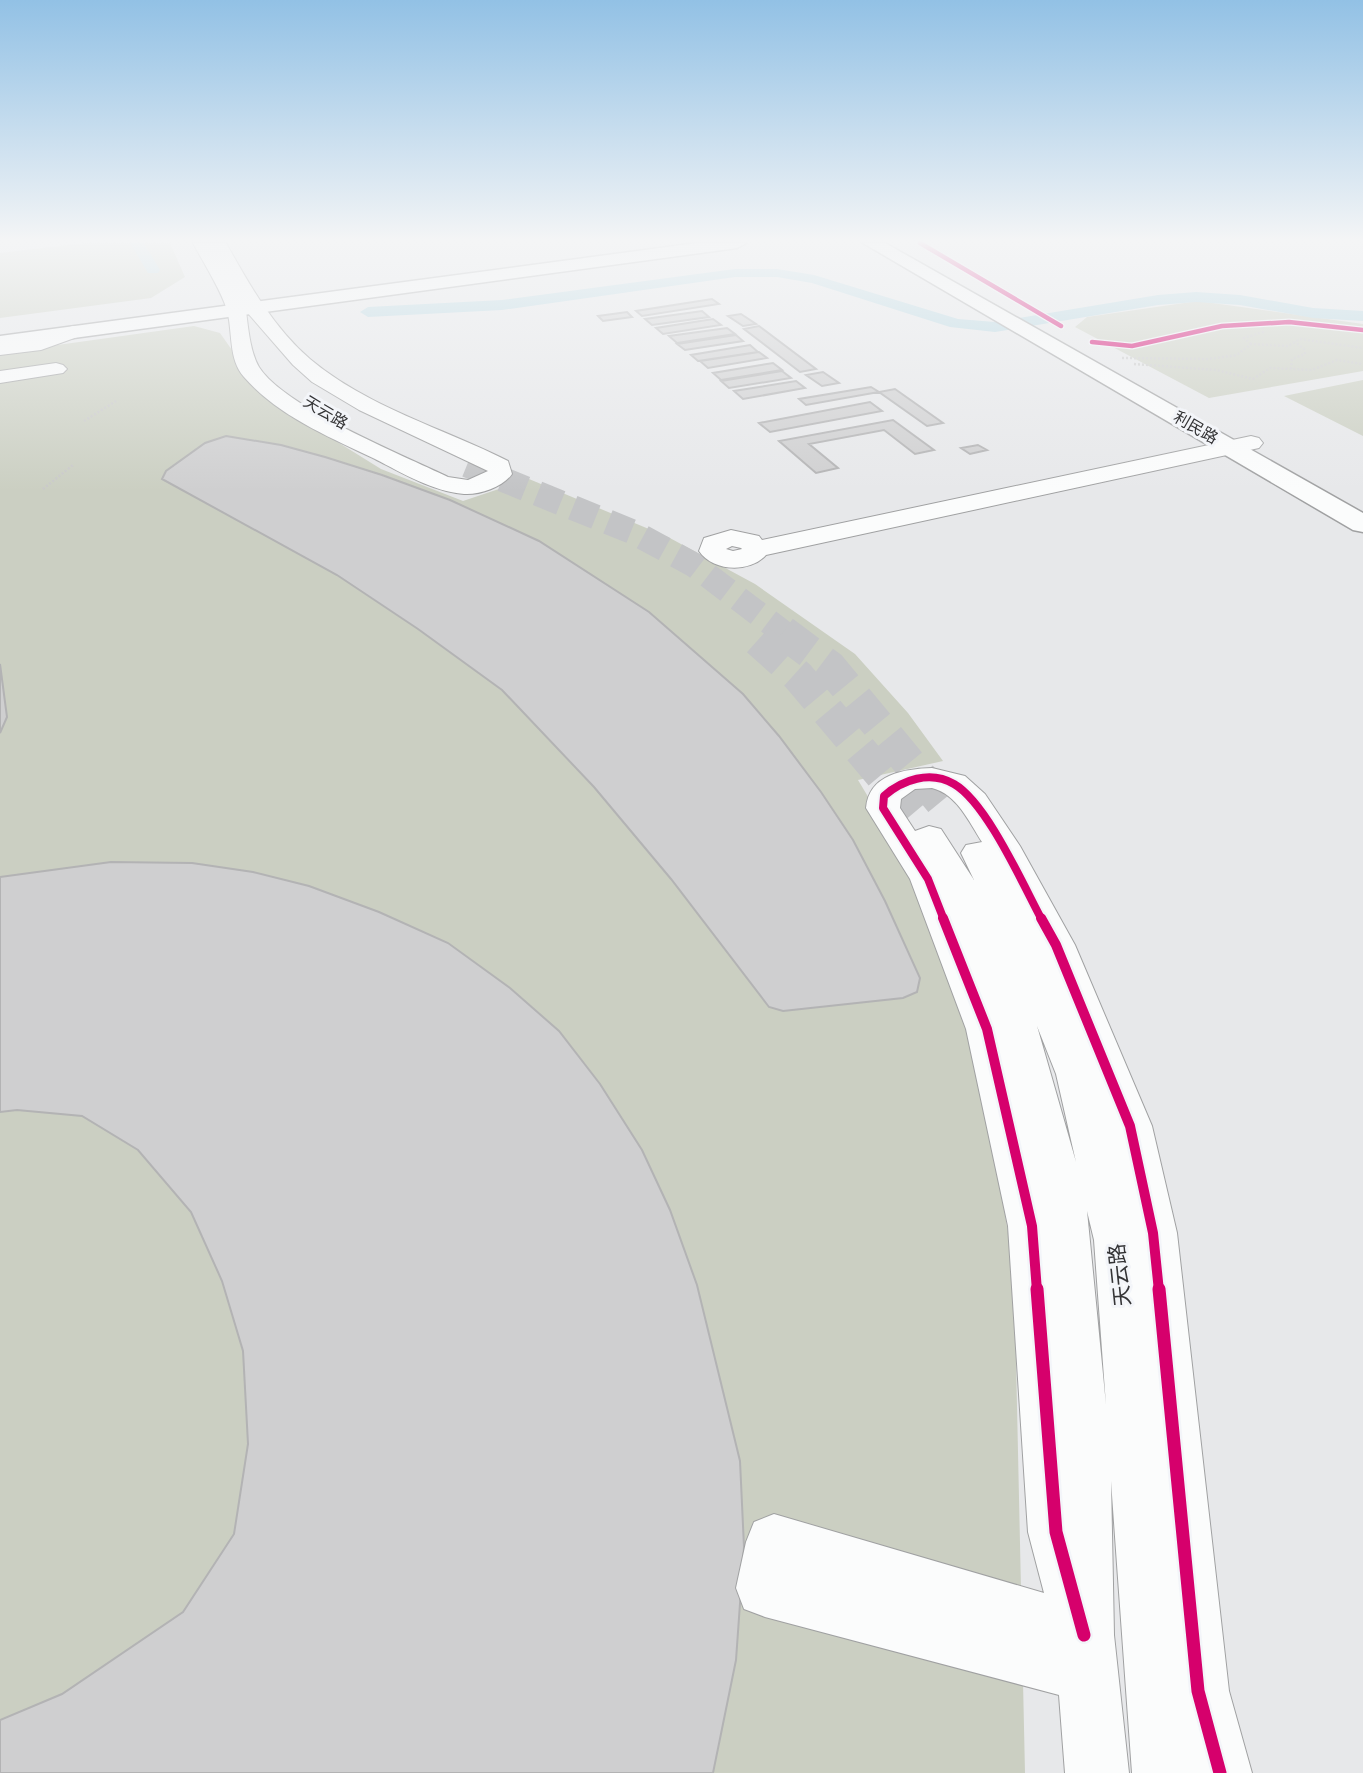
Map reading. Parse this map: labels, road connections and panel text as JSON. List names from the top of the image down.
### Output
{
  "streets": {
    "main road": ["利民路"],
    "street": ["天云路"]
  }
}
